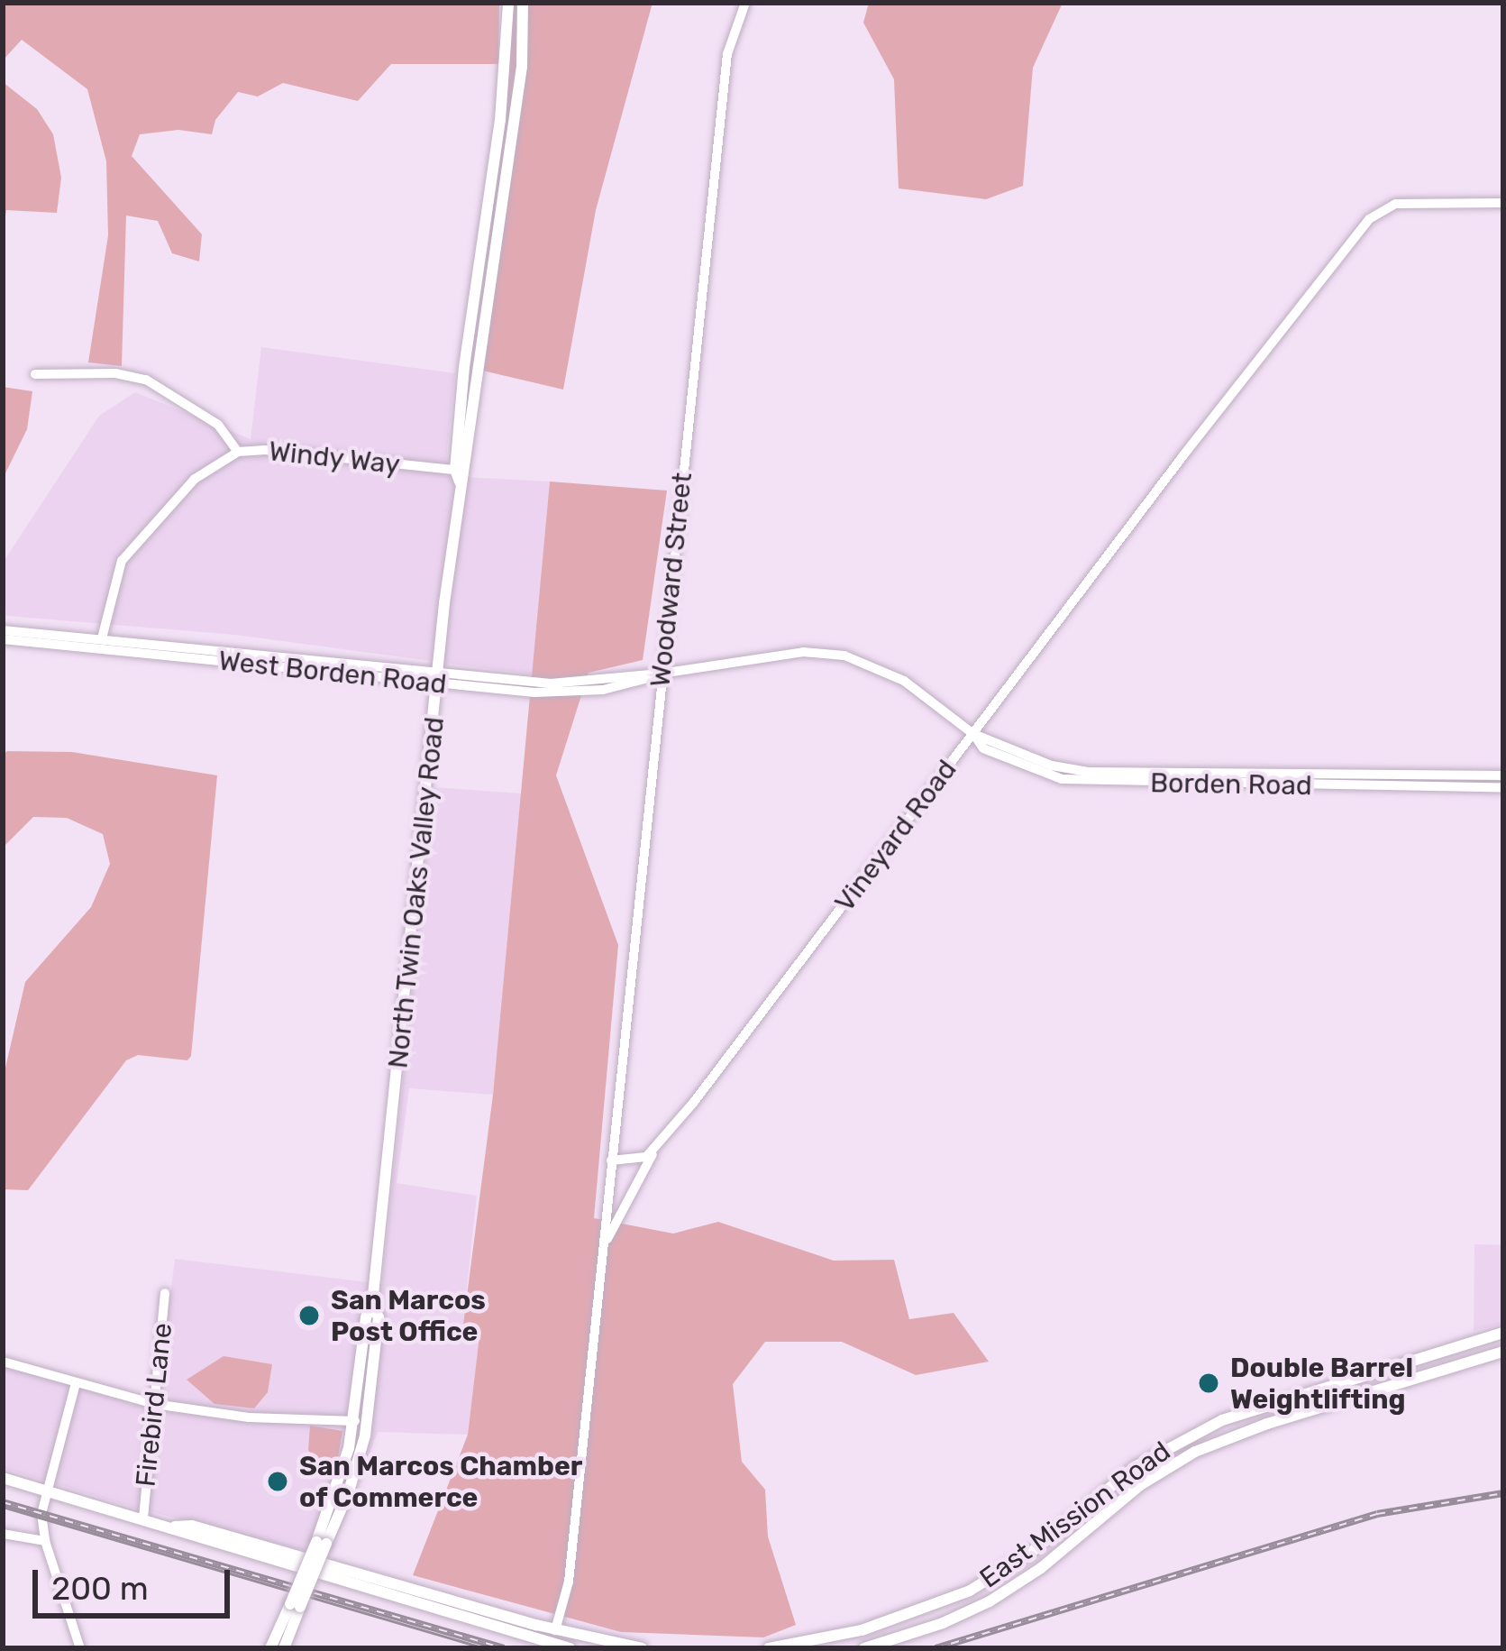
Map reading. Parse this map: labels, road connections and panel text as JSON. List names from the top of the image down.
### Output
{
  "streets": {
    "main road": [
      "Windy Way",
      "Woodward Street",
      "West Borden Road",
      "Borden Road",
      "Vineyard Road",
      "North Twin Oaks Valley Road",
      "Firebird Lane",
      "East Mission Road"
    ]
  },
  "crossings": [
    ["Windy Way", "North Twin Oaks Valley Road"],
    ["Woodward Street", "Borden Road"],
    ["West Borden Road", "Borden Road"],
    ["West Borden Road", "North Twin Oaks Valley Road"],
    ["Borden Road", "Vineyard Road"],
    ["Borden Road", "North Twin Oaks Valley Road"]
  ],
  "places": ["San Marcos Post Office", "Double Barrel Weightlifting", "San Marcos Chamber of Commerce"],
  "scale_bar": "200 m"
}
